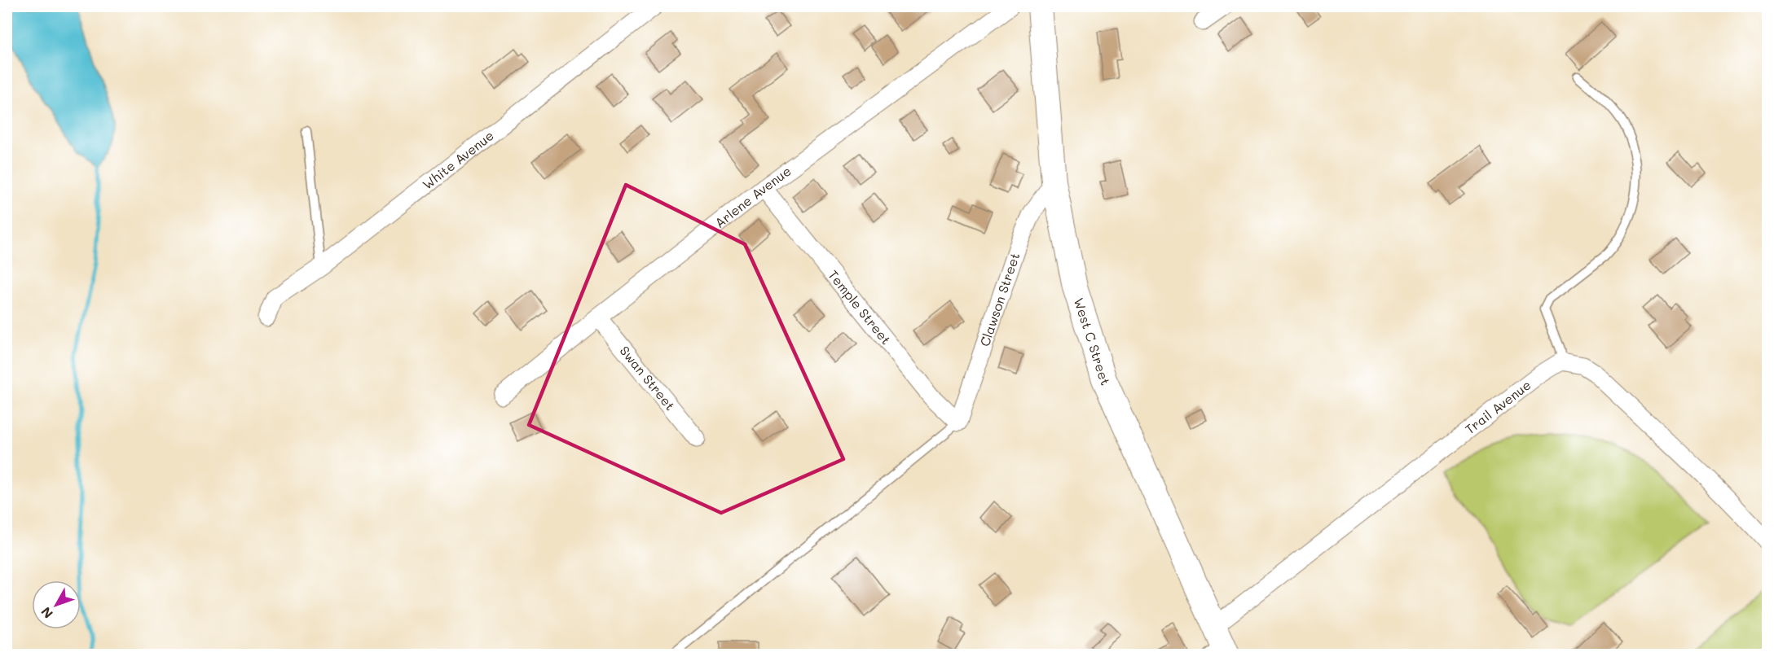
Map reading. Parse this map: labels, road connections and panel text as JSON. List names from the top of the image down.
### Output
{
  "streets": {
    "main road": ["West C Street"],
    "street": [
      "White Avenue",
      "Arlene Avenue",
      "Clawson Street",
      "Temple Street",
      "Swan Street",
      "Trail Avenue"
    ]
  },
  "crossings": [
    ["Arlene Avenue", "Temple Street"],
    ["Arlene Avenue", "Swan Street"],
    ["Clawson Street", "Temple Street"],
    ["Clawson Street", "West C Street"],
    ["West C Street", "Trail Avenue"]
  ],
  "north": "bottom left"
}
